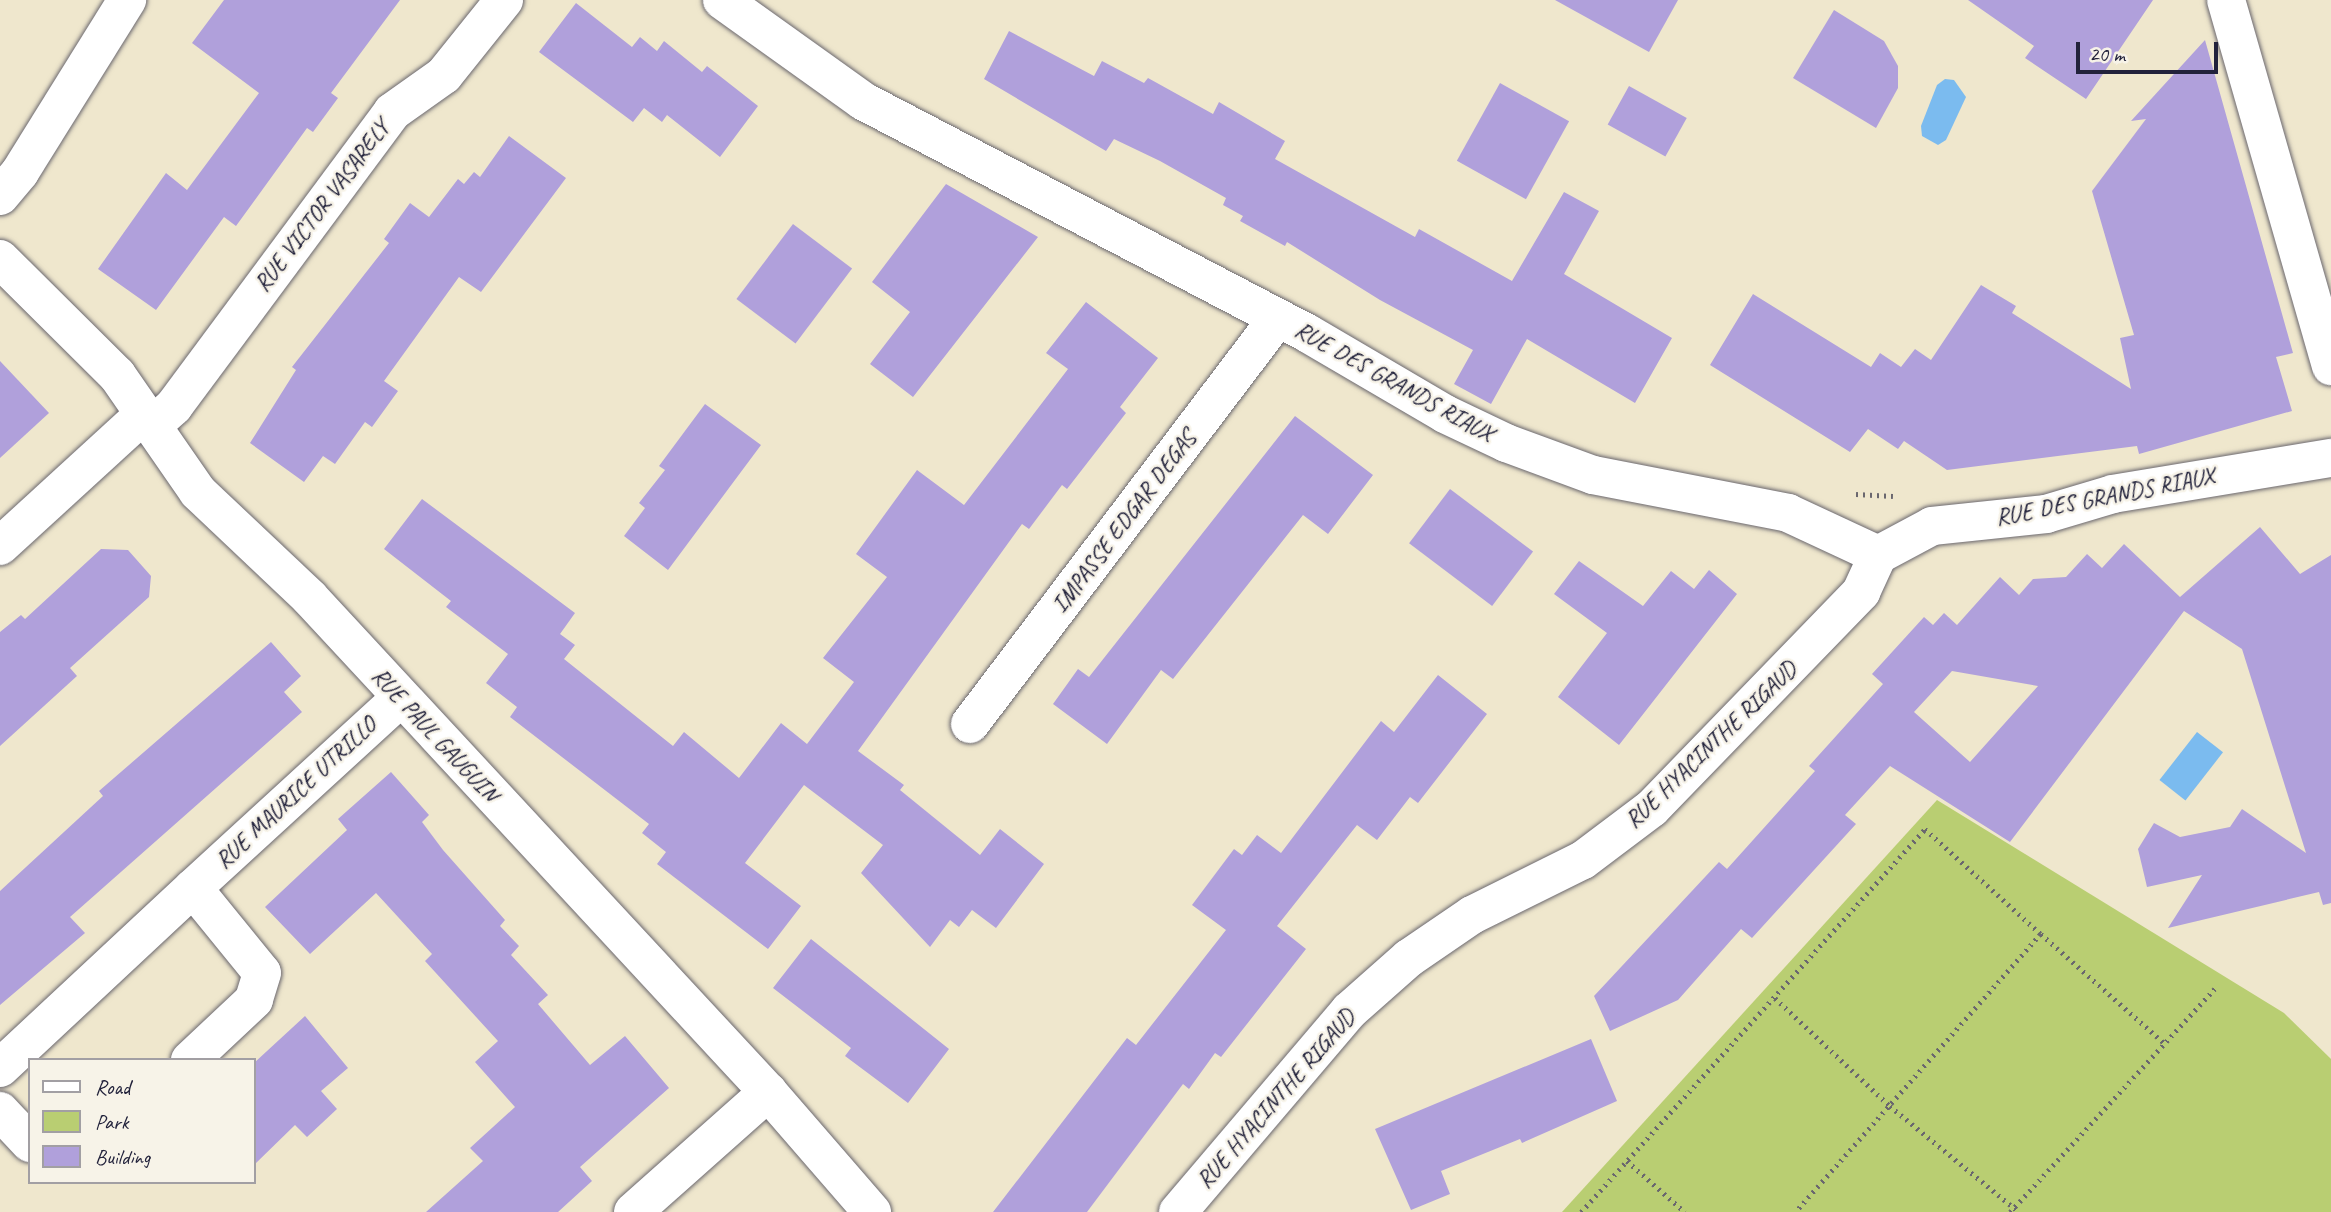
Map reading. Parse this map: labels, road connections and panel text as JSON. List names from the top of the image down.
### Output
{
  "streets": {
    "street": [
      "RUE VICTOR VASARELY",
      "RUE DES GRANDS RIAUX",
      "IMPASSE EDGAR DEGAS",
      "RUE PAUL GAUGUIN",
      "RUE HYACINTHE RIGAUD",
      "RUE MAURICE UTRILLO"
    ]
  },
  "crossings": [
    ["RUE VICTOR VASARELY", "RUE PAUL GAUGUIN"],
    ["RUE DES GRANDS RIAUX", "IMPASSE EDGAR DEGAS"],
    ["RUE DES GRANDS RIAUX", "RUE HYACINTHE RIGAUD"],
    ["RUE PAUL GAUGUIN", "RUE MAURICE UTRILLO"]
  ],
  "legend": ["Road", "Park", "Building"],
  "scale_bar": "20 m"
}
